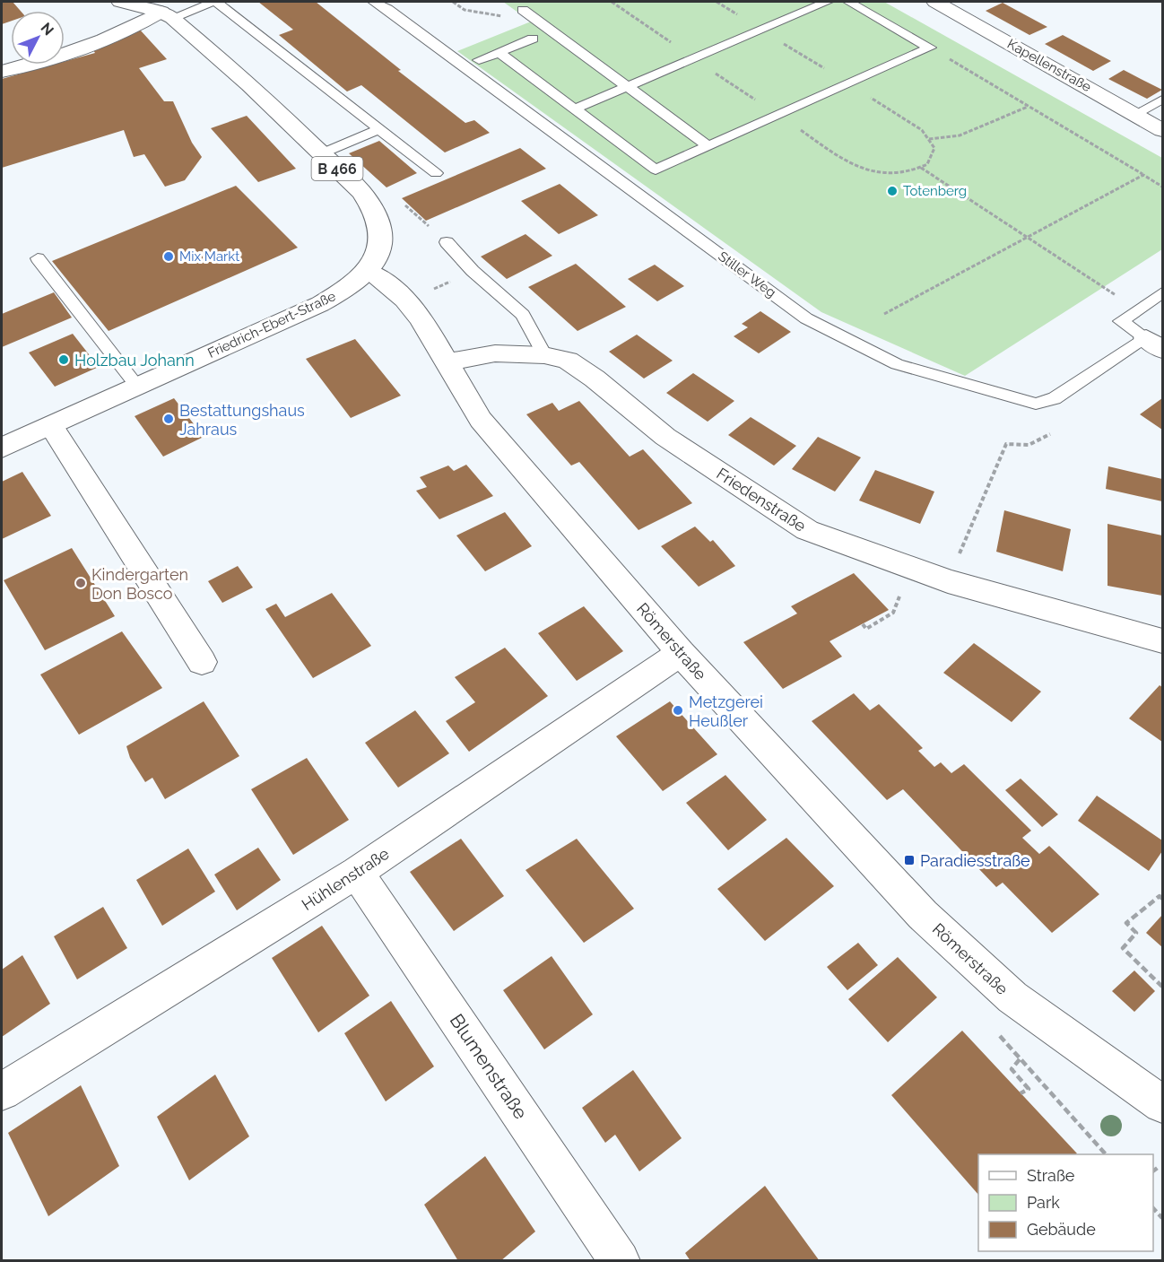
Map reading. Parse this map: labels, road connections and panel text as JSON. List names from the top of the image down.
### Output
{
  "streets": {
    "street": [
      "Kapellenstraße",
      "B 466",
      "Friedrich-Ebert-Straße",
      "Friedenstraße",
      "Römerstraße",
      "Hühlenstraße",
      "Blumenstraße"
    ],
    "lane": ["Stiller Weg"]
  },
  "crossings": [
    ["Friedrich-Ebert-Straße", "Römerstraße"],
    ["Friedenstraße", "Römerstraße"],
    ["Römerstraße", "Hühlenstraße"],
    ["Hühlenstraße", "Blumenstraße"]
  ],
  "places": {
    "other": [
      "Totenberg",
      "Mix Markt",
      "Holzbau Johann",
      "Bestattungshaus Jahraus",
      "Kindergarten Don Bosco",
      "Metzgerei Heußler"
    ],
    "transit": ["Paradiesstraße"]
  },
  "legend": ["Straße", "Park", "Gebäude"],
  "north": "top right"
}
